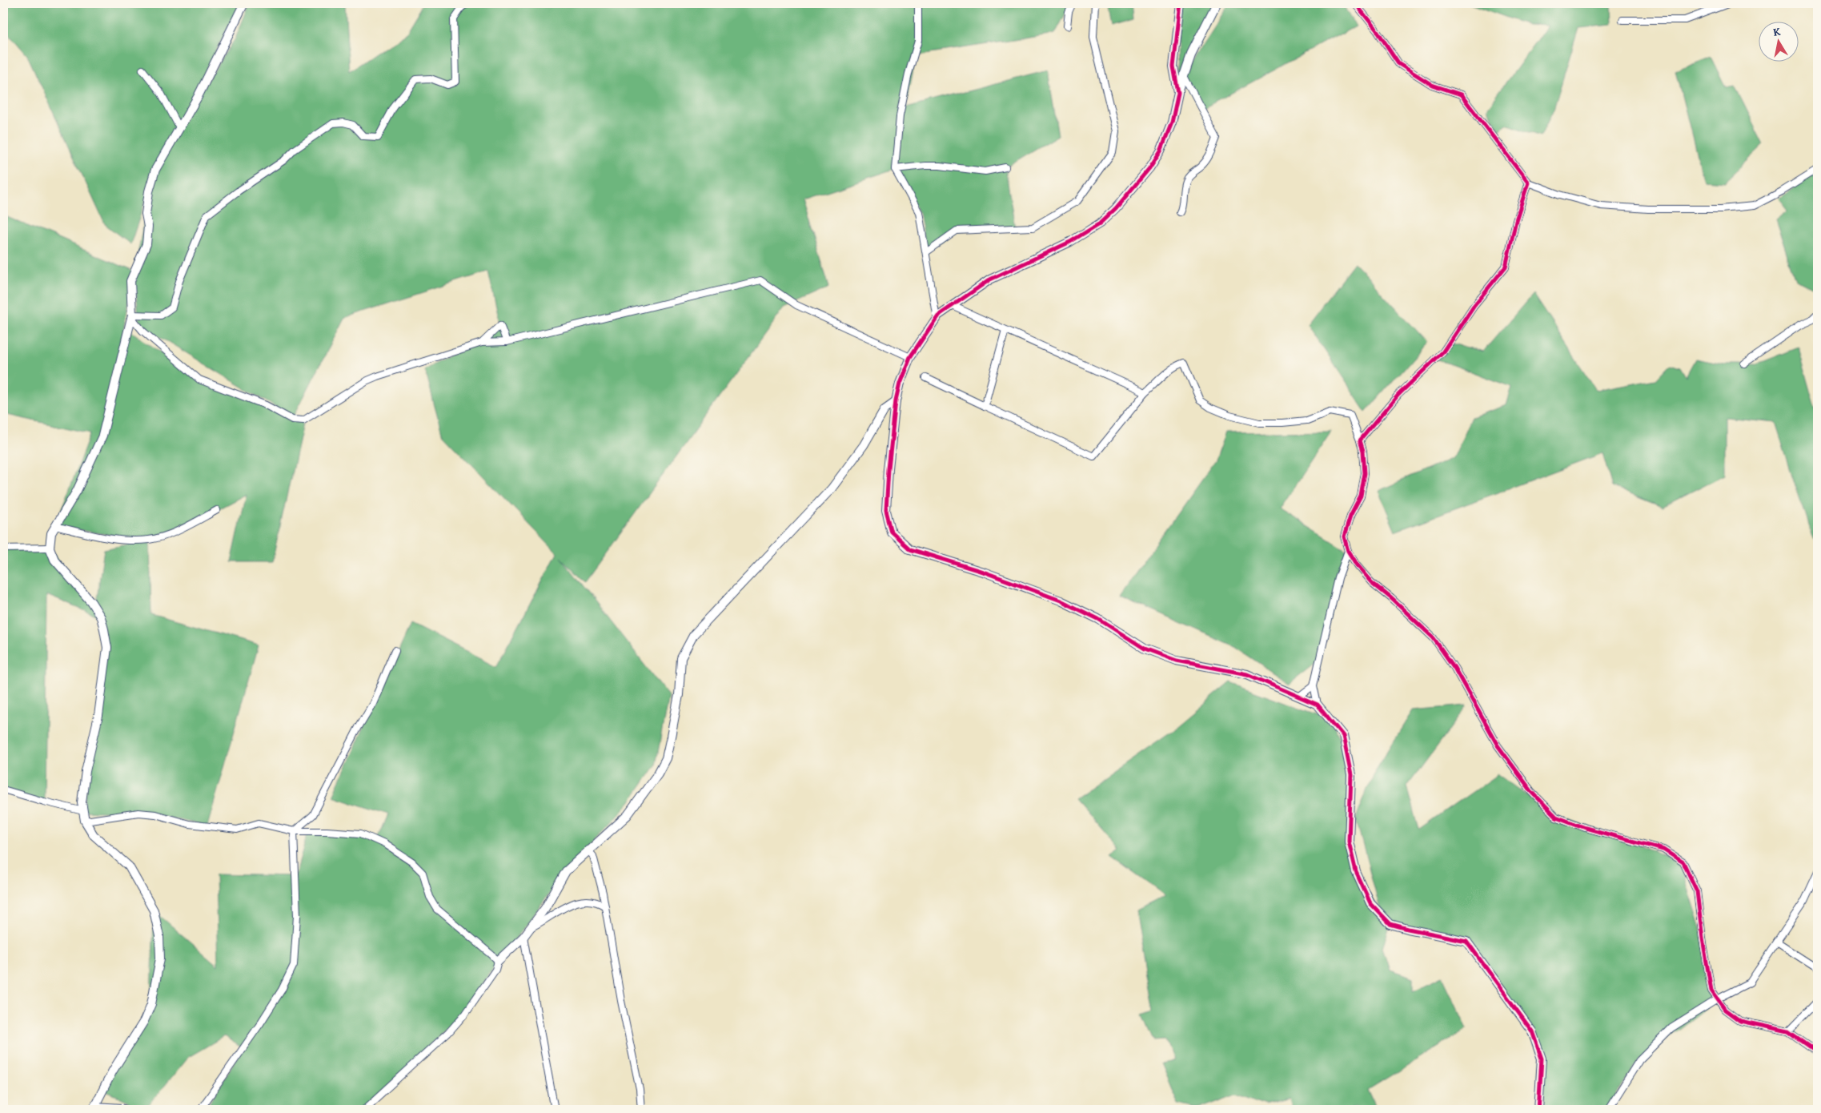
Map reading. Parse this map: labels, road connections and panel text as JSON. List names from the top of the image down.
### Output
{
  "north": "top"
}
